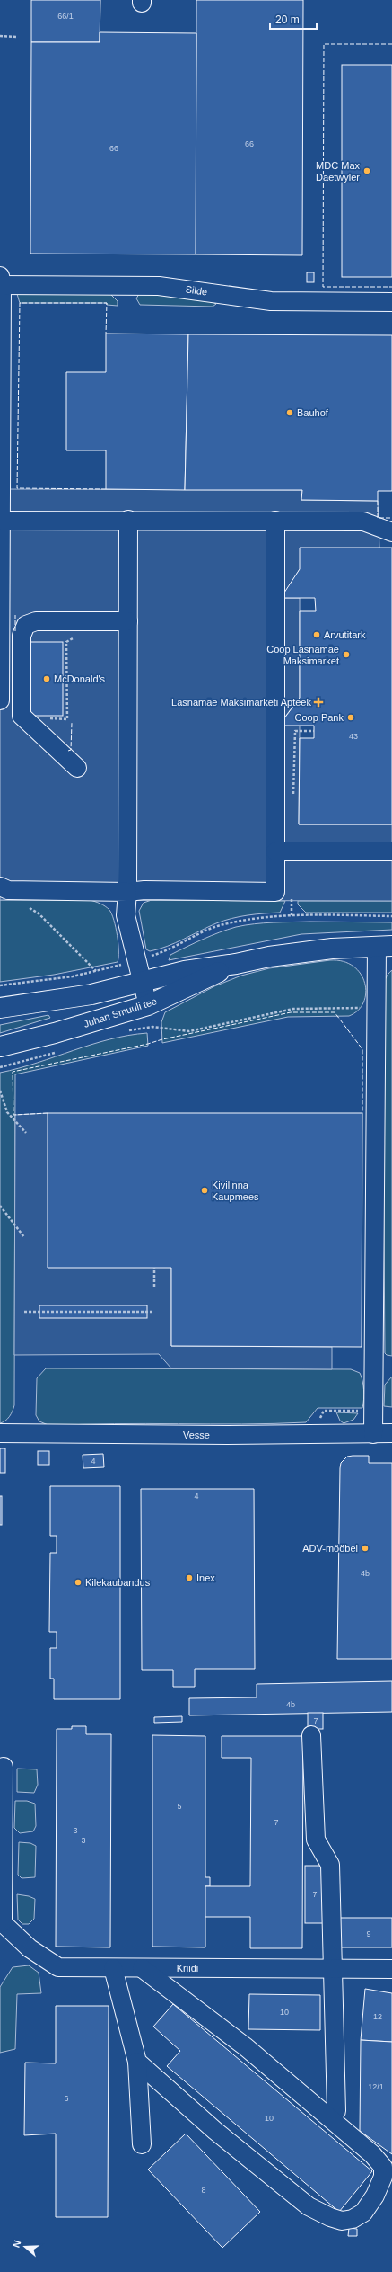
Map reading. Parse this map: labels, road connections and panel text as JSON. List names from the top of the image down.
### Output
{
  "streets": {
    "main road": ["Juhan Smuuli tee"],
    "street": ["Silde", "Vesse", "Kriidi"]
  },
  "places": {
    "other": [
      "MDC Max Daetwyler",
      "Bauhof",
      "Arvutitark",
      "Coop Lasnamäe Maksimarket",
      "McDonald's",
      "Coop Pank",
      "Kivilinna Kaupmees",
      "ADV-mööbel",
      "Inex",
      "Kilekaubandus"
    ],
    "health": ["Lasnamäe Maksimarketi Apteek"]
  },
  "house_numbers": [
    "66/1",
    "66",
    "66",
    "43",
    "4",
    "4",
    "4b",
    "4b",
    "7",
    "5",
    "7",
    "3",
    "3",
    "7",
    "9",
    "10",
    "12",
    "12/1",
    "6",
    "10",
    "8"
  ],
  "scale_bar": "20 m",
  "north": "left"
}
